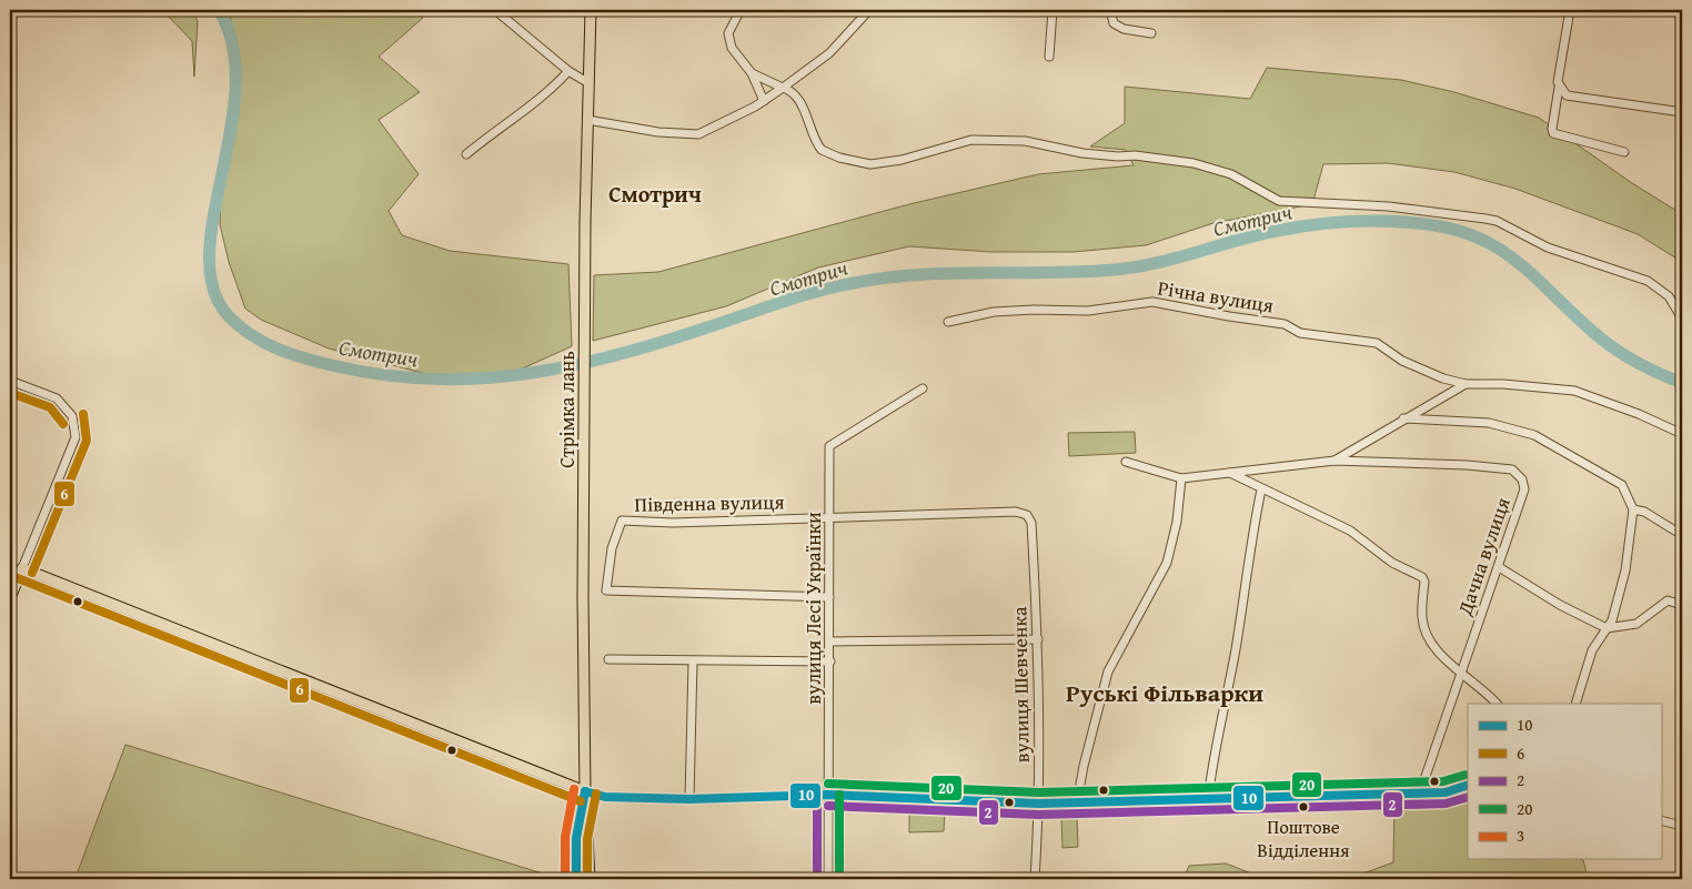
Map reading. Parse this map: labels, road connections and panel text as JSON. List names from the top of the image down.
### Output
{
  "streets": {
    "main road": ["Стрімка лань"],
    "street": [
      "Річна вулиця",
      "Південна вулиця",
      "Дачна вулиця",
      "вулиця Лесі Українки",
      "вулиця Шевченка"
    ]
  },
  "crossings": [
    ["Річна вулиця", "Дачна вулиця"],
    ["Південна вулиця", "вулиця Лесі Українки"],
    ["Південна вулиця", "вулиця Шевченка"]
  ],
  "districts": ["Смотрич", "Руські Фільварки"],
  "water": ["Смотрич"],
  "places": ["Поштове Відділення"],
  "lines": [
    "transit line 6",
    "transit line 20",
    "transit line 10",
    "transit line 3",
    "transit line 2"
  ],
  "legend": [
    "10",
    "6",
    "2",
    "20",
    "3"
  ]
}
